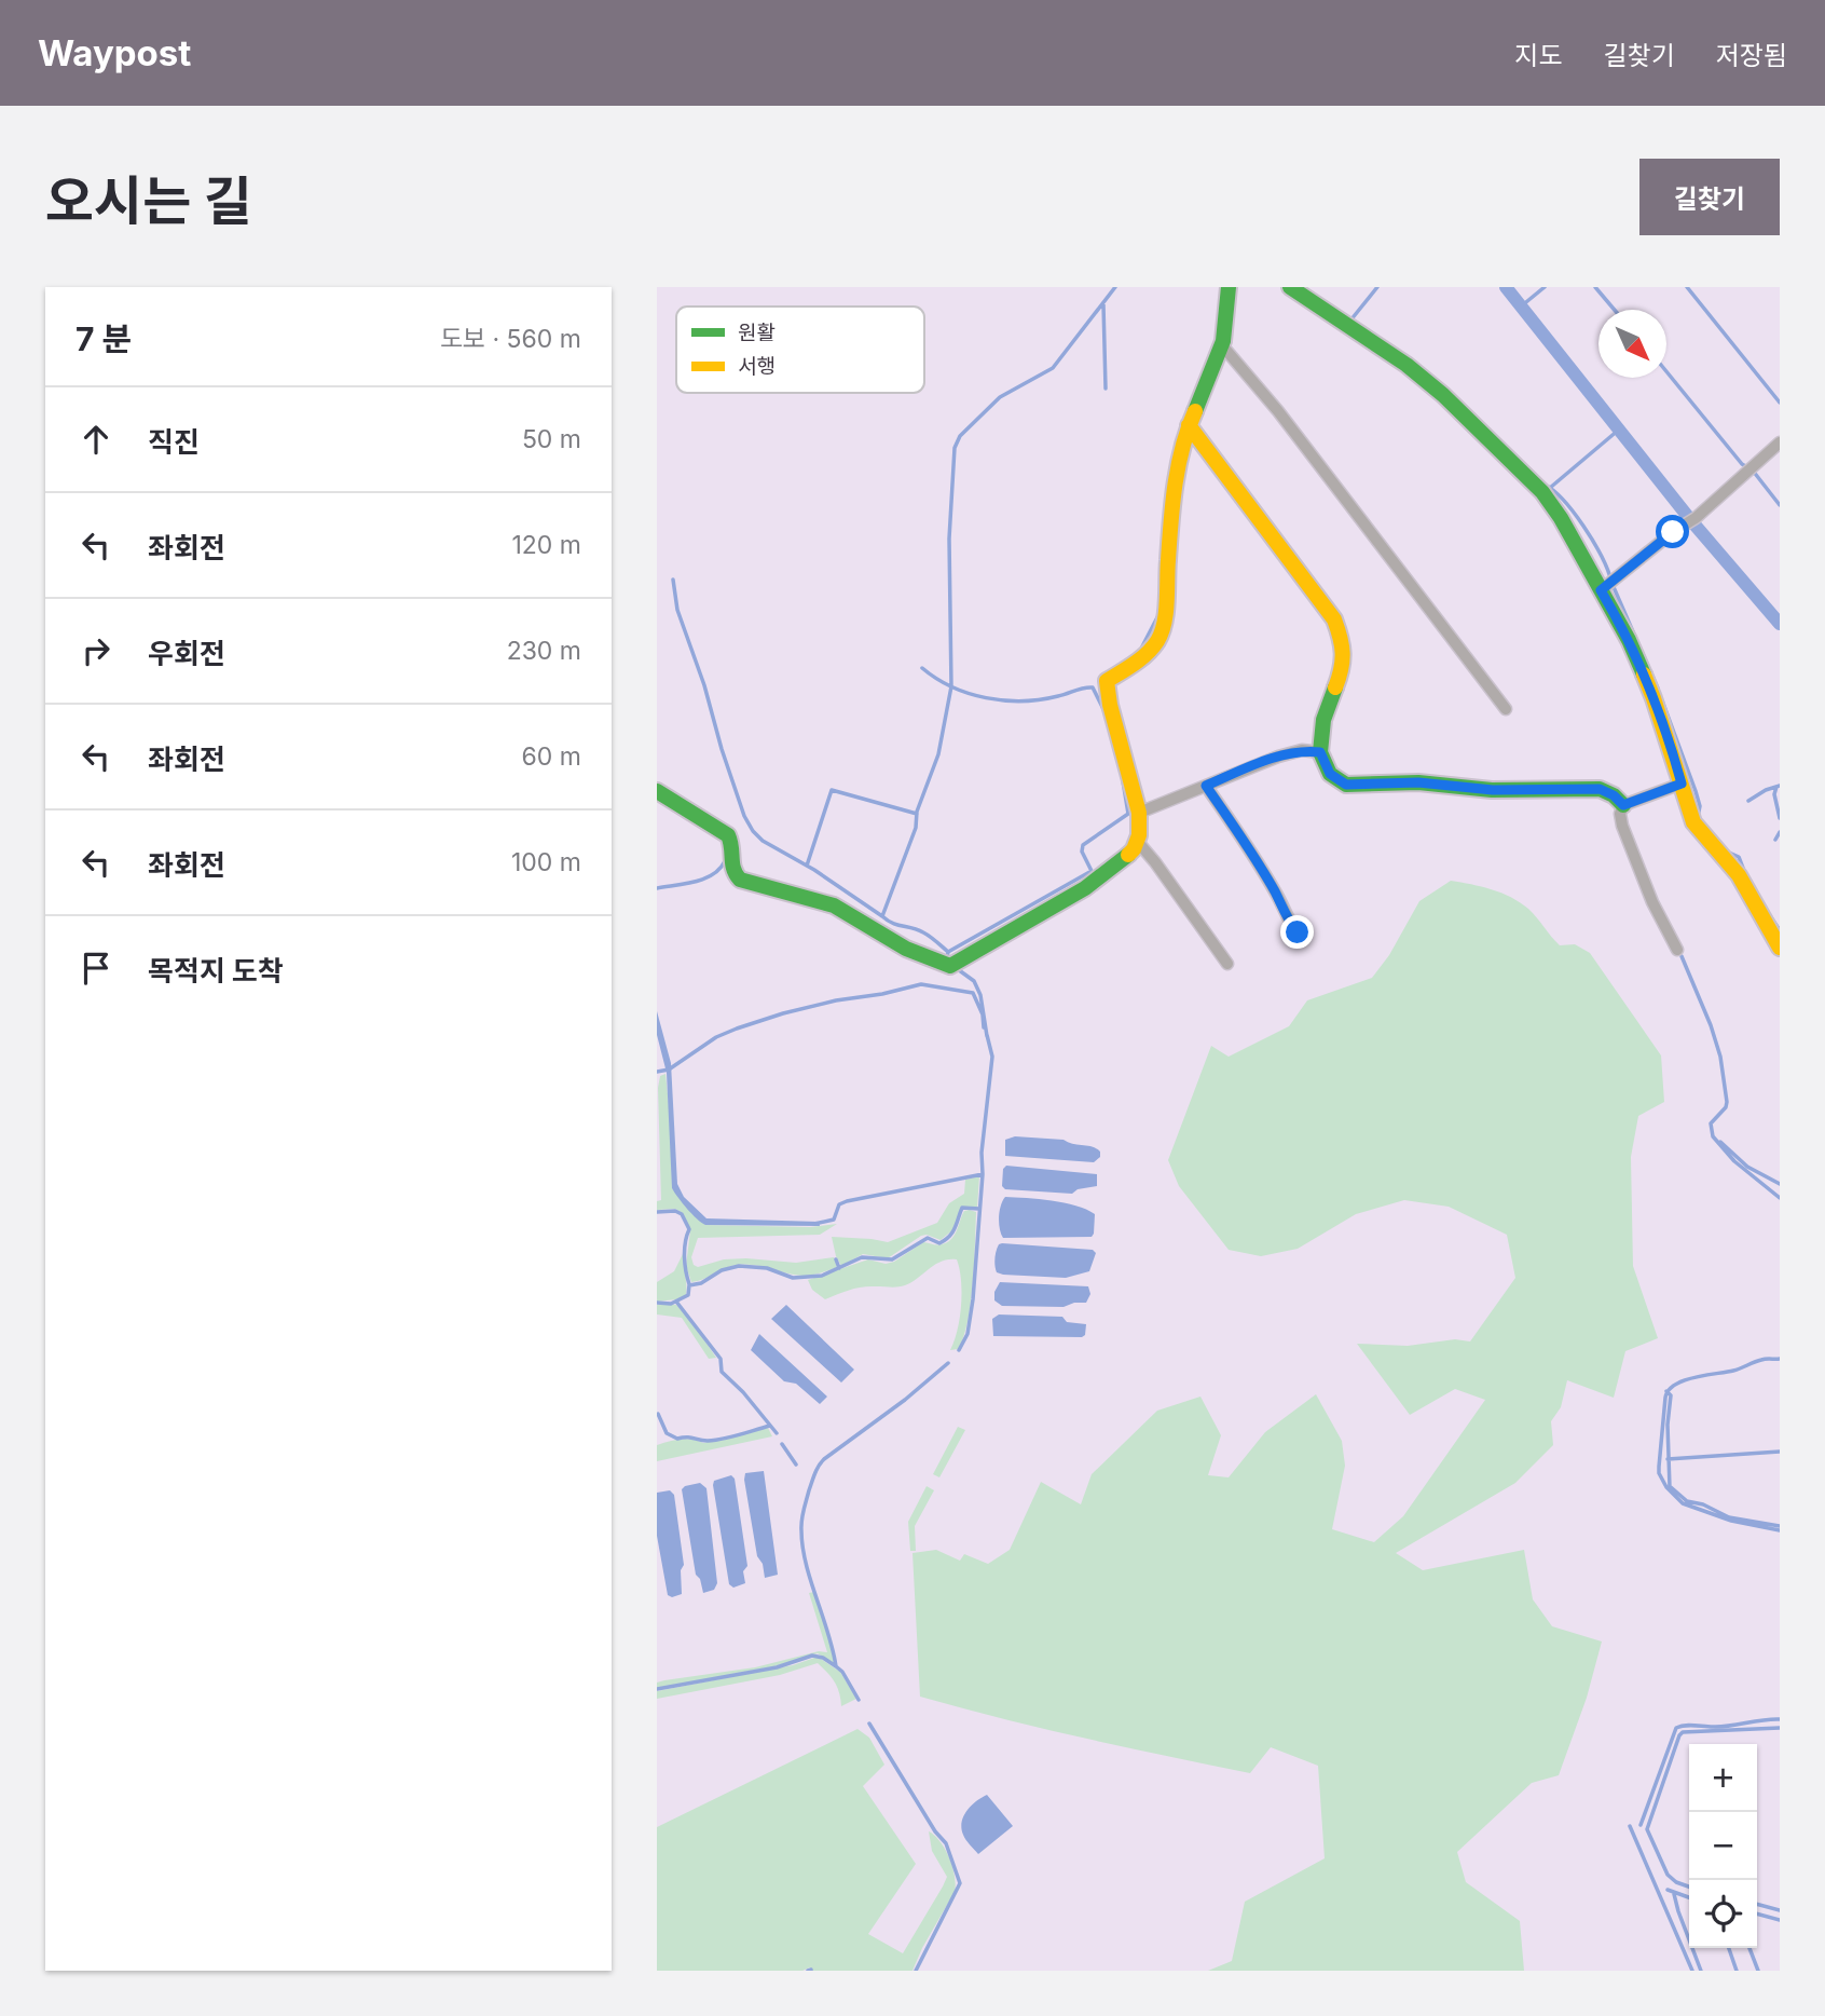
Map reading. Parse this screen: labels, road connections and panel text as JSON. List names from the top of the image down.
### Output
{
  "legend": ["원활", "서행"],
  "north": "bottom right",
  "page": {
    "header": "Waypost",
    "nav": ["지도", "길찾기", "저장됨"],
    "title": "오시는 길",
    "buttons": "길찾기",
    "heading": ["7 분", "도보 · 560 m"],
    "list": [
      ["직진", "50 m"],
      ["좌회전", "120 m"],
      ["우회전", "230 m"],
      ["좌회전", "60 m"],
      ["좌회전", "100 m"],
      "목적지 도착"
    ],
    "map_buttons": ["+", "−"]
  }
}
